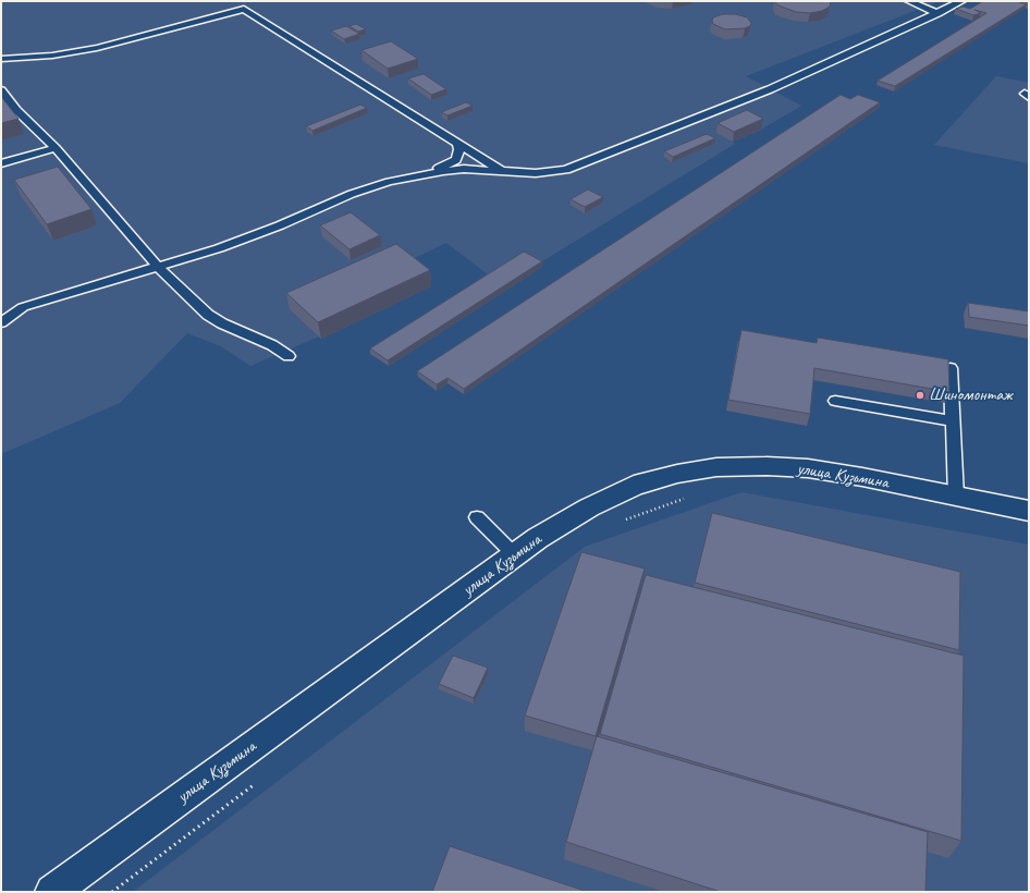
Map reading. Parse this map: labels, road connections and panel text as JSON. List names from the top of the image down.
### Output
{
  "streets": {
    "street": ["улица Кузьмина"]
  },
  "places": ["Шиномонтаж"]
}
